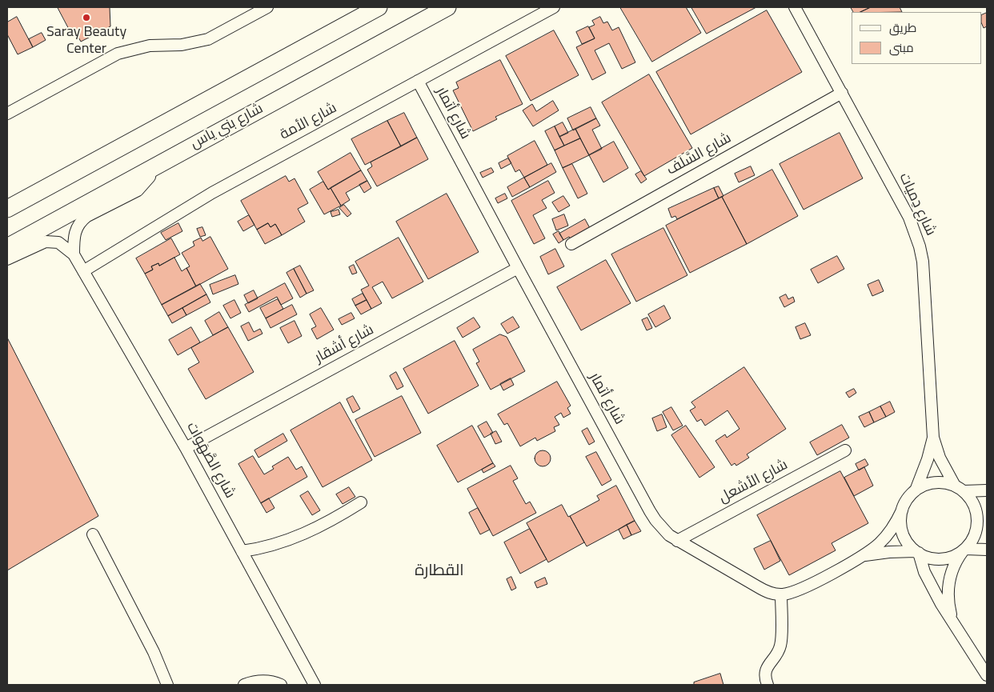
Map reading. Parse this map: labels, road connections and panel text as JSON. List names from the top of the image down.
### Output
{
  "streets": {
    "main road": ["شارع بني ياس"],
    "street": [
      "شارع أتمار",
      "شارع الأمة",
      "شارع السَّلَف",
      "شارع دِميات",
      "شارع أشقار",
      "شارع الصَّهَوات",
      "شارع الأشعل"
    ]
  },
  "crossings": [
    ["شارع أتمار", "شارع الأمة"],
    ["شارع أتمار", "شارع أشقار"],
    ["شارع أتمار", "شارع الأشعل"],
    ["شارع الأمة", "شارع الصَّهَوات"],
    ["شارع السَّلَف", "شارع دِميات"],
    ["شارع أشقار", "شارع الصَّهَوات"]
  ],
  "districts": ["القطارة"],
  "places": ["Saray Beauty Center"],
  "legend": ["طريق", "مبنى"]
}
